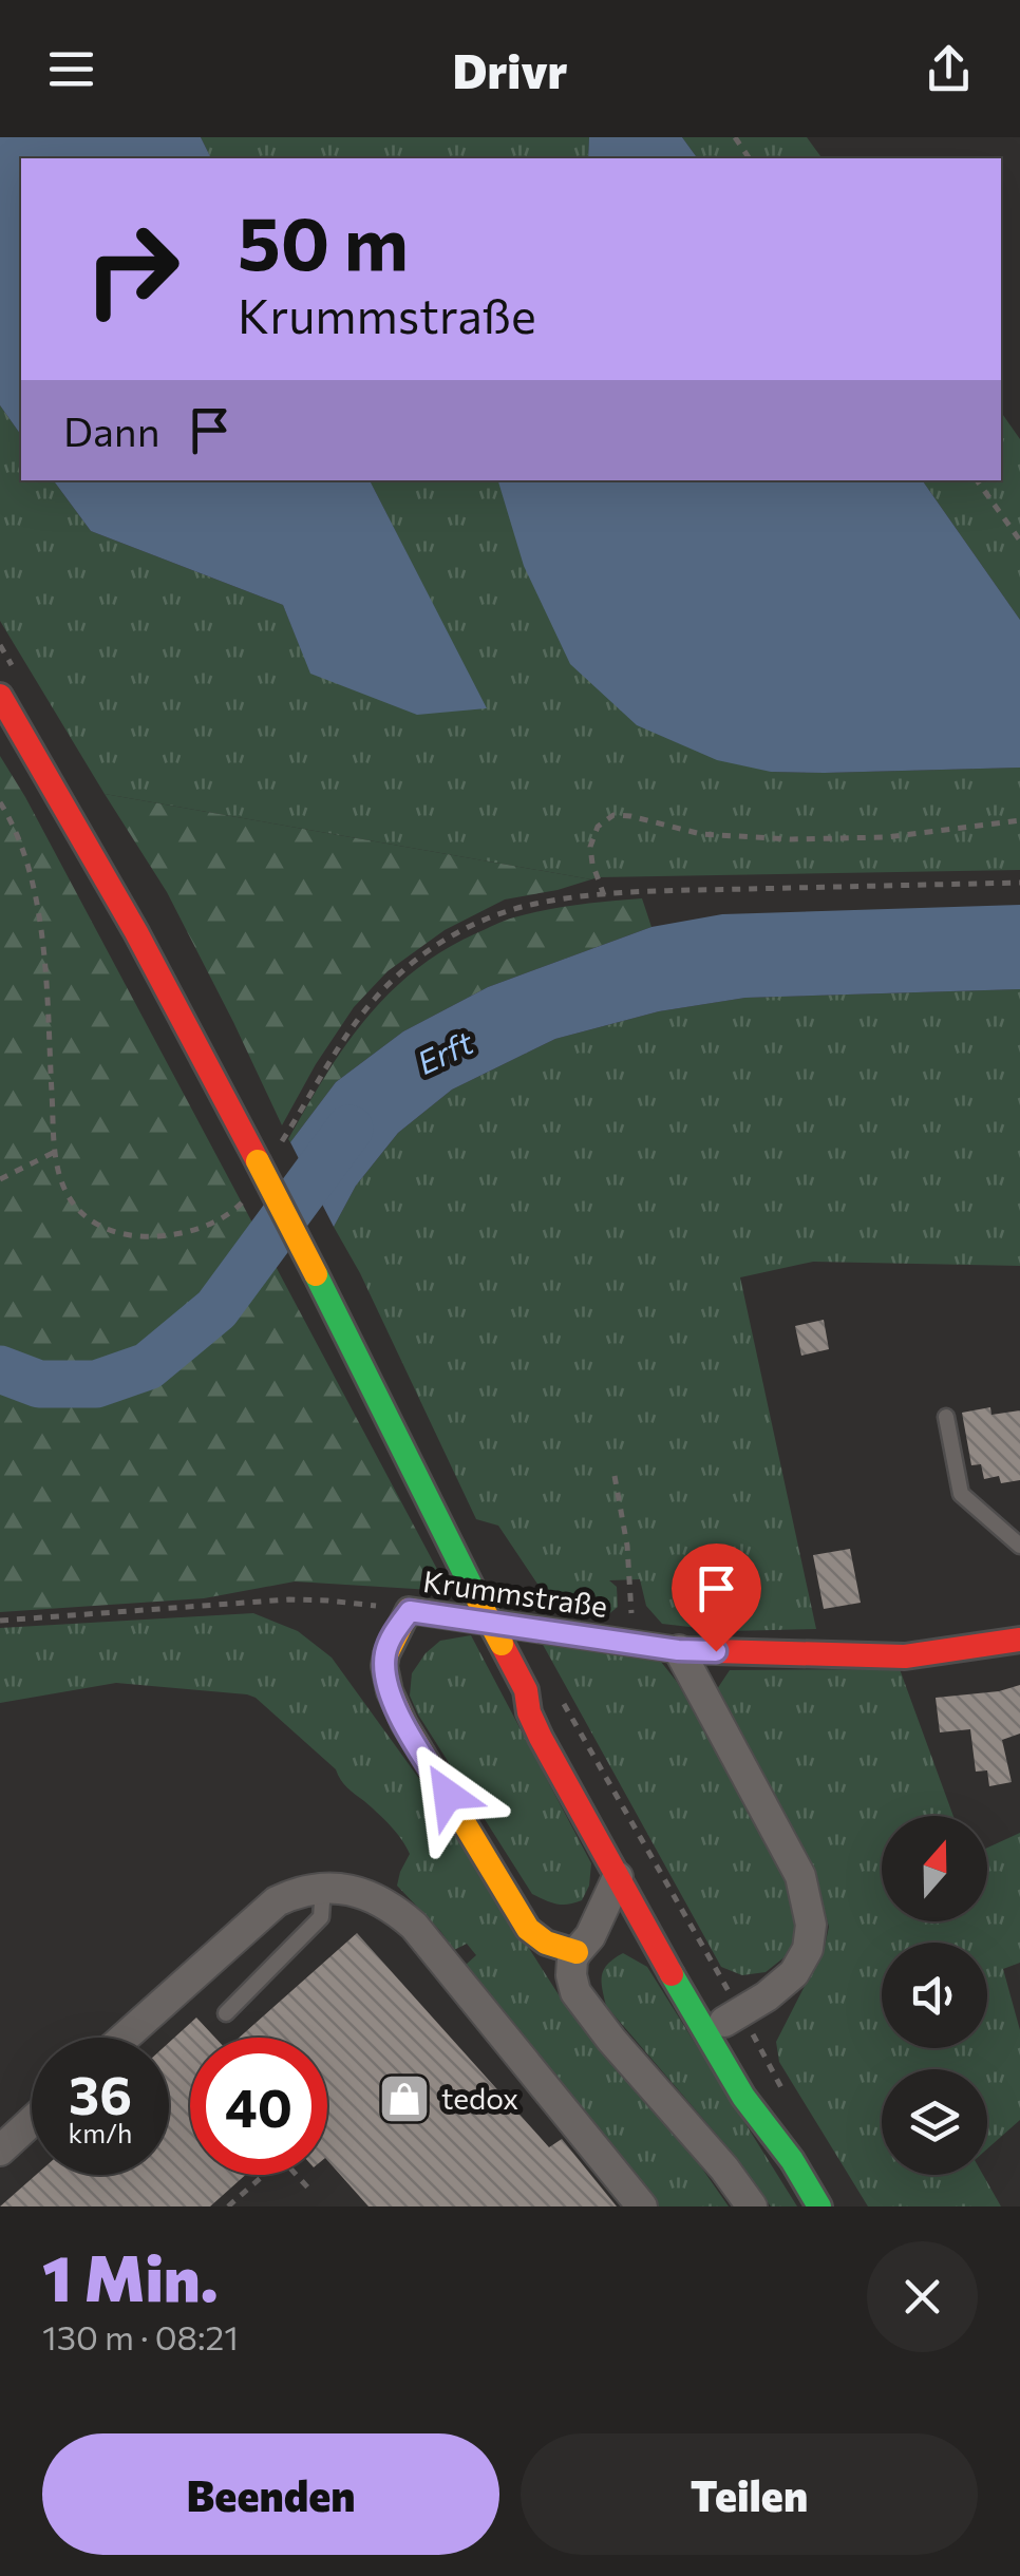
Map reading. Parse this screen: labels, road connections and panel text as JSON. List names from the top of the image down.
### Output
{
  "streets": {
    "street": ["Krummstraße"]
  },
  "water": ["Erft"],
  "places": {
    "shop": ["tedox"]
  },
  "north": "top",
  "page": {
    "header": "Drivr",
    "turn": ["50 m", "Krummstraße"],
    "then": "Dann",
    "speed": "36 km/h",
    "limit": "40",
    "heading": ["1 Min.", "130 m · 08:21"],
    "buttons": ["Beenden", "Teilen"]
  }
}
